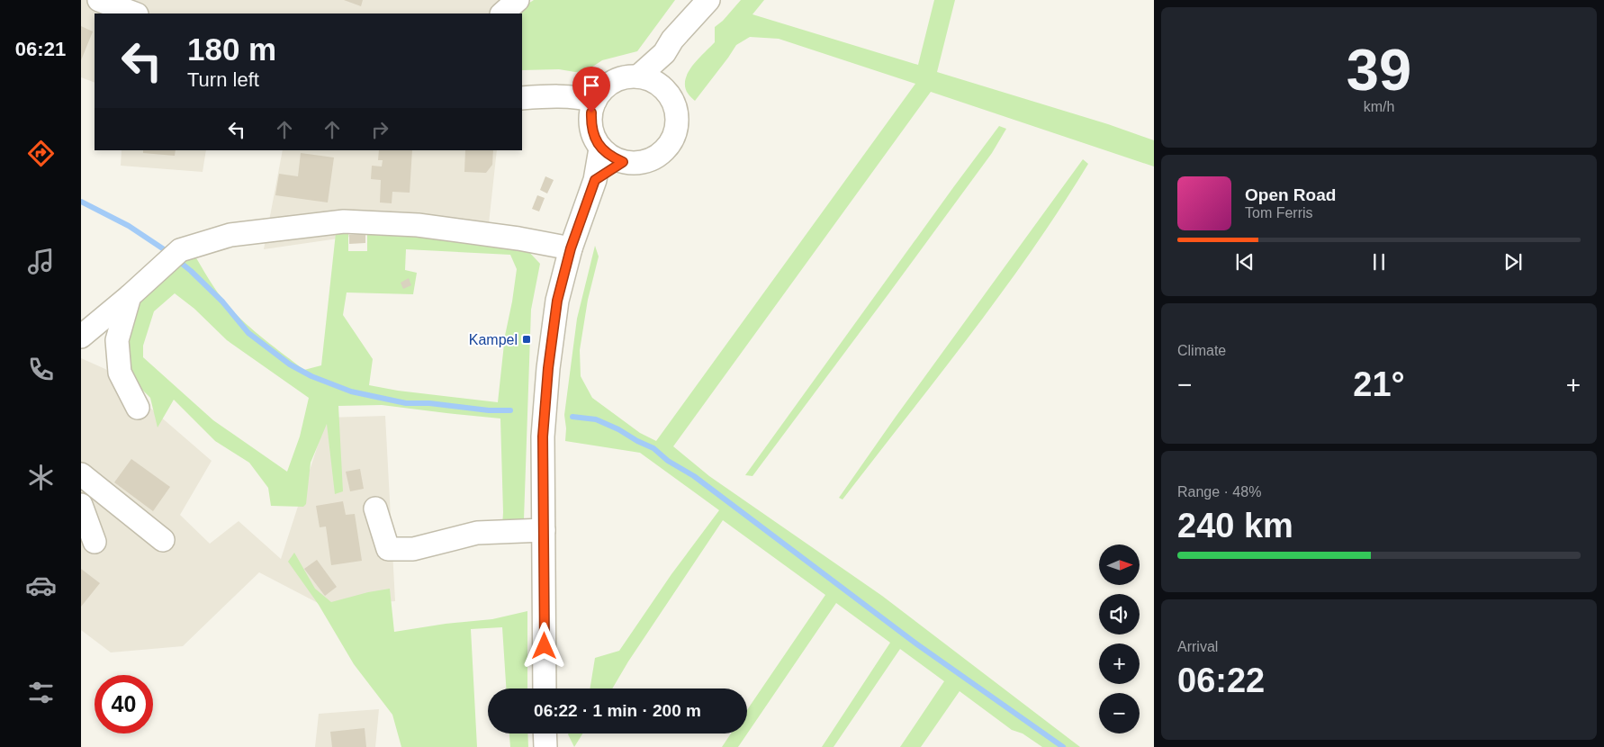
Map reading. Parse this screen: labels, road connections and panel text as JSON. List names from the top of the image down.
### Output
{
  "places": {
    "transit": ["Kampel"]
  },
  "north": "right",
  "page": {
    "tabs": "06:21",
    "tile": [
      ["39", "km/h"],
      "Climate",
      ["Range · 48%", "240 km"],
      ["Arrival", "06:22"]
    ],
    "turn": ["180 m", "Turn left"],
    "song": ["Open Road", "Tom Ferris"],
    "heat": ["−", "21°", "+"],
    "map_buttons": ["+", "−"],
    "limit": "40",
    "trip": "06:22 · 1 min · 200 m"
  }
}
